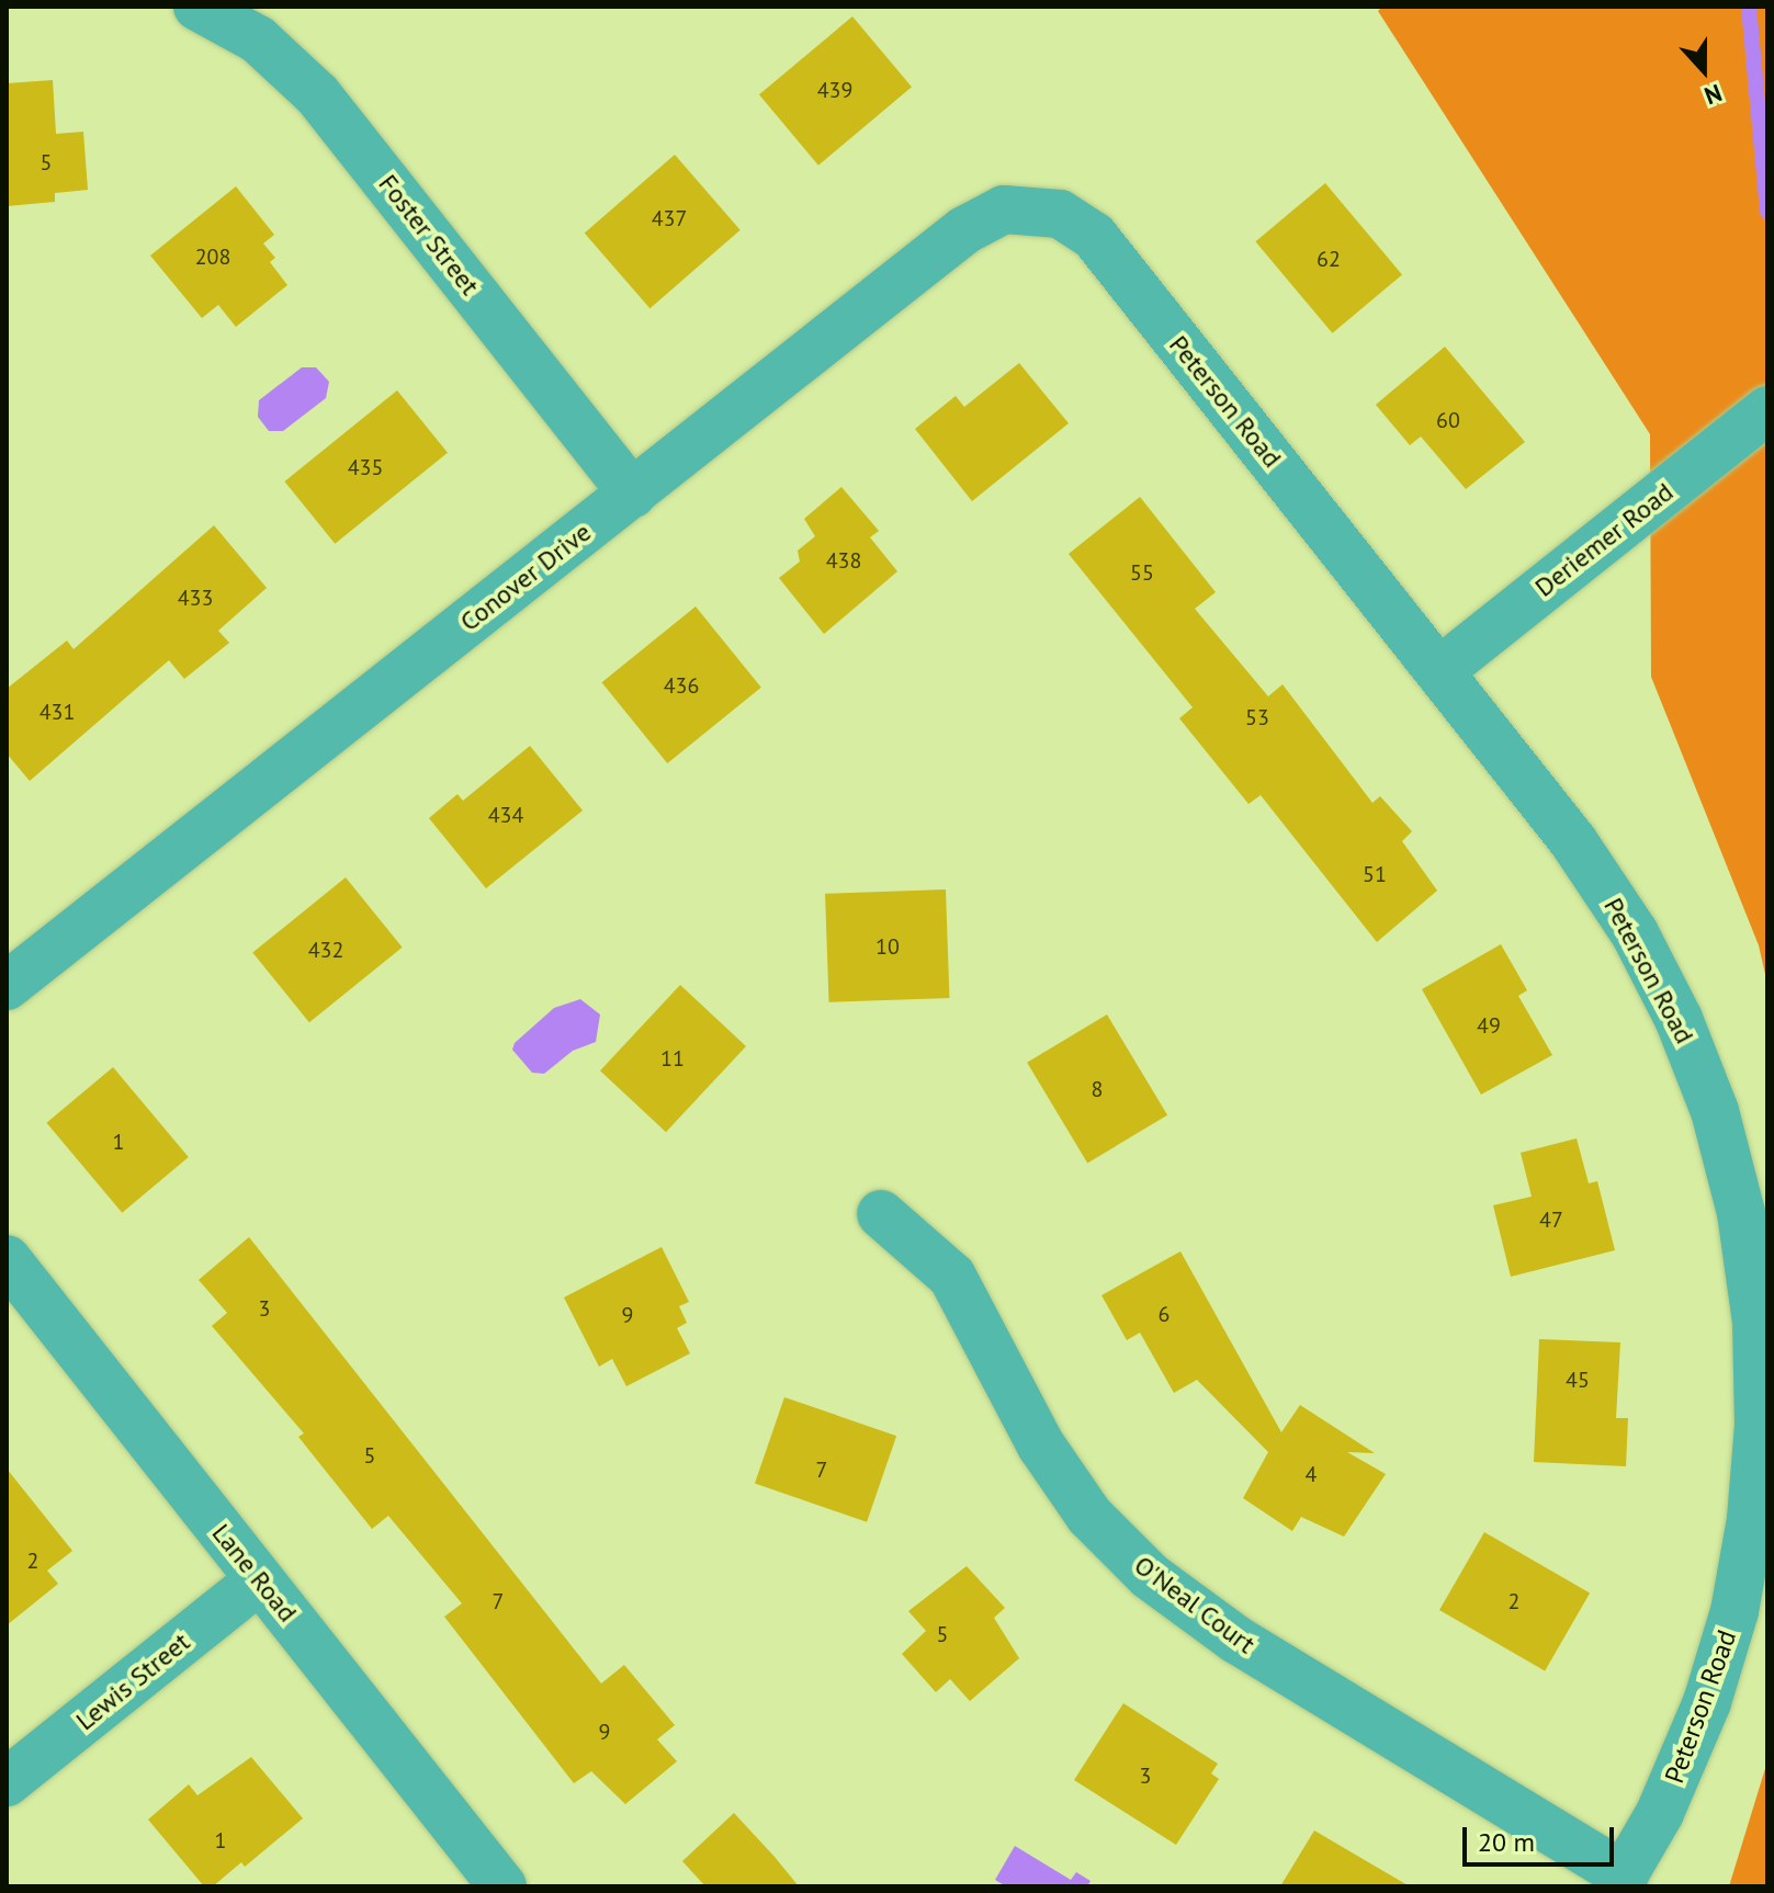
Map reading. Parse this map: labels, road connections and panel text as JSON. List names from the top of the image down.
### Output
{
  "streets": {
    "street": [
      "Foster Street",
      "Peterson Road",
      "Deriemer Road",
      "Conover Drive",
      "Lane Road",
      "O'Neal Court",
      "Lewis Street"
    ]
  },
  "crossings": [
    ["Foster Street", "Conover Drive"],
    ["Peterson Road", "Deriemer Road"],
    ["Peterson Road", "Conover Drive"],
    ["Peterson Road", "O'Neal Court"],
    ["Lane Road", "Lewis Street"]
  ],
  "house_numbers": [
    "439",
    "5",
    "437",
    "208",
    "62",
    "60",
    "435",
    "438",
    "55",
    "433",
    "436",
    "431",
    "53",
    "434",
    "51",
    "10",
    "432",
    "49",
    "11",
    "8",
    "1",
    "47",
    "3",
    "6",
    "9",
    "45",
    "5",
    "7",
    "4",
    "2",
    "7",
    "2",
    "5",
    "9",
    "3",
    "1"
  ],
  "scale_bar": "20 m",
  "north": "bottom"
}
